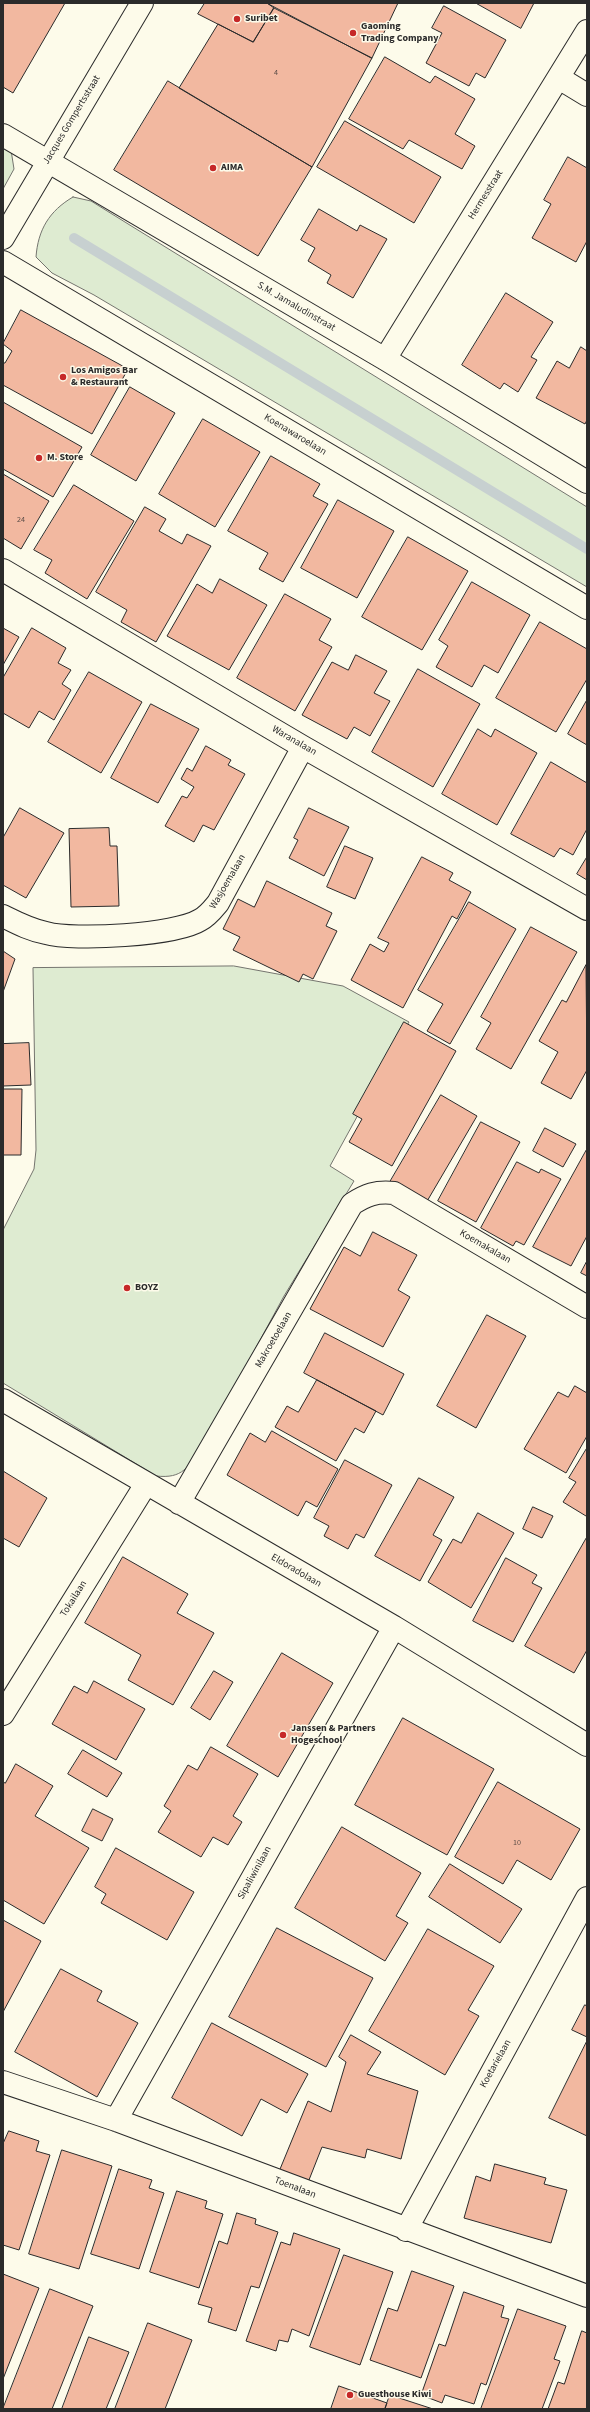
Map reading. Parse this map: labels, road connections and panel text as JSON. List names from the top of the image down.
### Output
{
  "streets": {
    "street": [
      "Jacques Gompertsstraat",
      "Hermesstraat",
      "S.M. Jamaludinstraat",
      "Koenawaroelaan",
      "Waranalaan",
      "Wasjoemalaan",
      "Koemakalaan",
      "Makroetoelaan",
      "Eldoradolaan",
      "Tokailaan",
      "Sipaliwinilaan",
      "Koetarielaan",
      "Toenalaan"
    ]
  },
  "crossings": [
    ["Jacques Gompertsstraat", "S.M. Jamaludinstraat"],
    ["Hermesstraat", "S.M. Jamaludinstraat"],
    ["Waranalaan", "Wasjoemalaan"],
    ["Koemakalaan", "Makroetoelaan"],
    ["Makroetoelaan", "Eldoradolaan"],
    ["Eldoradolaan", "Tokailaan"],
    ["Eldoradolaan", "Sipaliwinilaan"],
    ["Sipaliwinilaan", "Toenalaan"],
    ["Koetarielaan", "Toenalaan"]
  ],
  "places": [
    "Suribet",
    "Gaoming Trading Company",
    "AIMA",
    "Los Amigos Bar & Restaurant",
    "M. Store",
    "BOYZ",
    "Janssen & Partners Hogeschool",
    "Guesthouse Kiwi"
  ],
  "house_numbers": ["4", "24", "10"]
}
